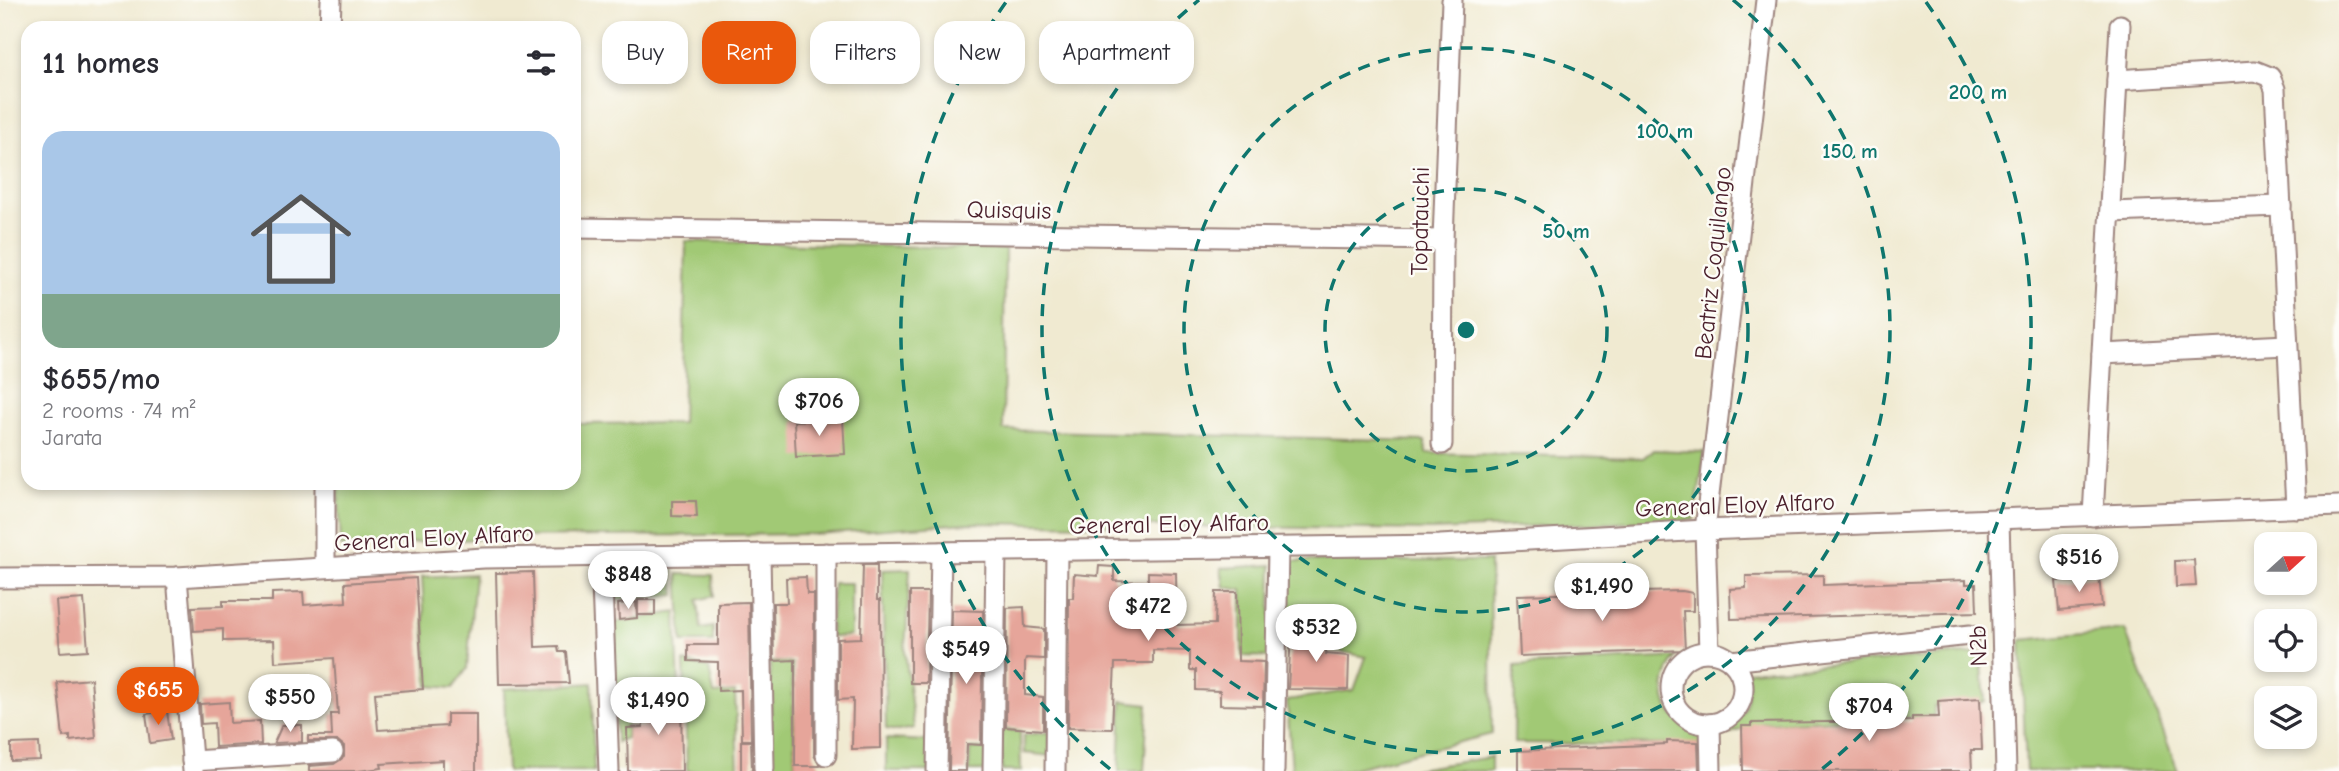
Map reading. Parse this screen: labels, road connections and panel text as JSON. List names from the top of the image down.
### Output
{
  "streets": {
    "street": [
      "Quisquis",
      "Topatauchi",
      "Beatriz Coquilango",
      "General Eloy Alfaro",
      "N2b"
    ]
  },
  "crossings": [
    ["Quisquis", "Topatauchi"],
    ["Beatriz Coquilango", "General Eloy Alfaro"],
    ["General Eloy Alfaro", "N2b"]
  ],
  "north": "right",
  "page": {
    "chip": [
      "Buy",
      "Rent",
      "Filters",
      "New",
      "Apartment"
    ],
    "heading": "11 homes",
    "list": [
      {
        "name": "$655/mo",
        "note": "2 rooms · 74 m² · Jarata"
      }
    ],
    "price": [
      "$706",
      "$516",
      "$848",
      "$1,490",
      "$472",
      "$532",
      "$549",
      "$655",
      "$550",
      "$1,490",
      "$704"
    ]
  },
  "rings": [
    "200 m",
    "100 m",
    "150 m",
    "50 m"
  ]
}
